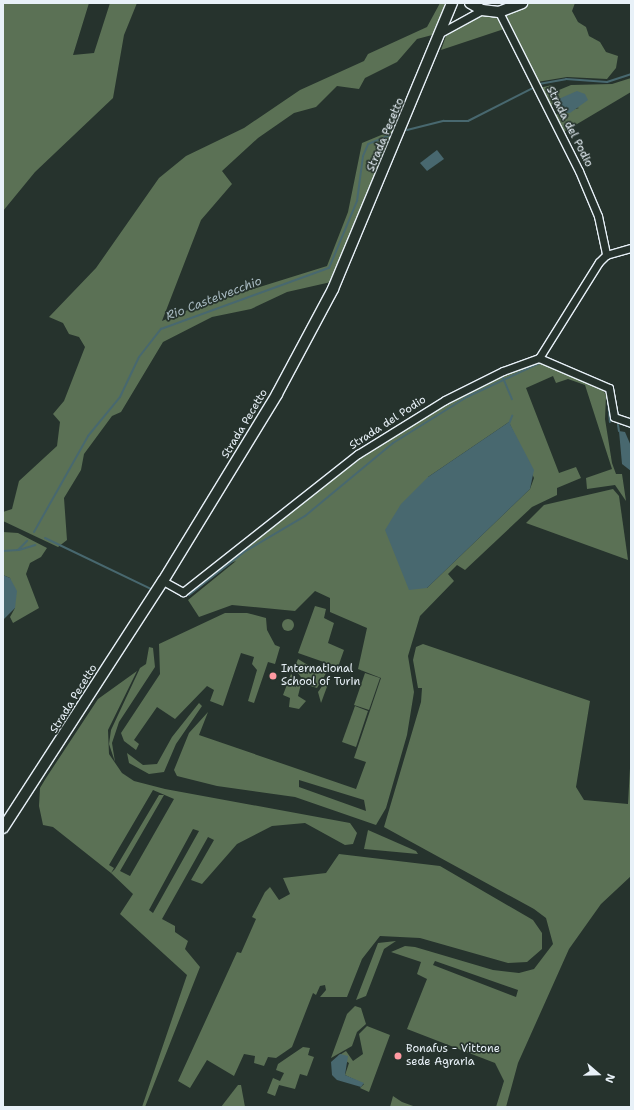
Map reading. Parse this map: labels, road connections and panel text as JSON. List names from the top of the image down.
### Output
{
  "streets": {
    "main road": ["Strada Pecetto"],
    "street": ["Strada del Podio"]
  },
  "crossings": [
    ["Strada del Podio", "Strada Pecetto"]
  ],
  "water": ["Rio Castelvecchio"],
  "places": ["International School of Turin", "Bonafus - Vittone sede Agraria"],
  "north": "right"
}
